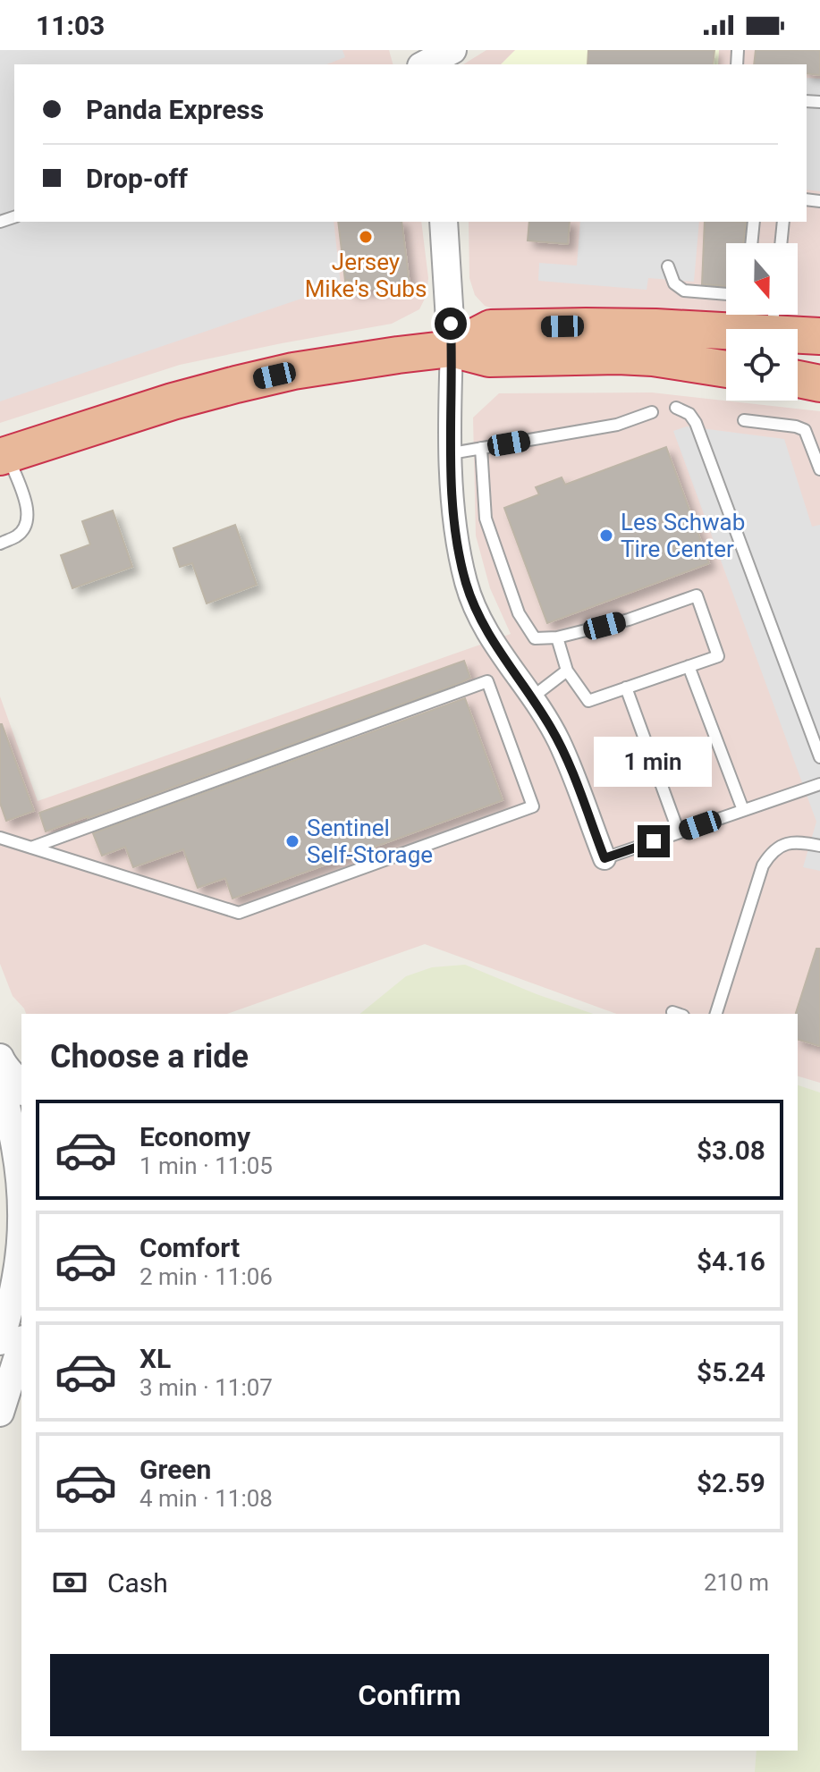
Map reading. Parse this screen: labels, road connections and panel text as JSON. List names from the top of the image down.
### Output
{
  "places": ["Jersey Mike's Subs", "Les Schwab Tire Center", "Sentinel Self-Storage"],
  "north": "bottom",
  "page": {
    "status": "11:03",
    "banner": ["Panda Express", "Drop-off"],
    "bubble": "1 min",
    "heading": "Choose a ride",
    "list": [
      {
        "name": "Economy",
        "note": "1 min · 11:05",
        "value": "$3.08"
      },
      {
        "name": "Comfort",
        "note": "2 min · 11:06",
        "value": "$4.16"
      },
      {
        "name": "XL",
        "note": "3 min · 11:07",
        "value": "$5.24"
      },
      {
        "name": "Green",
        "note": "4 min · 11:08",
        "value": "$2.59"
      }
    ],
    "pay": ["Cash", "210 m"],
    "buttons": "Confirm"
  }
}
